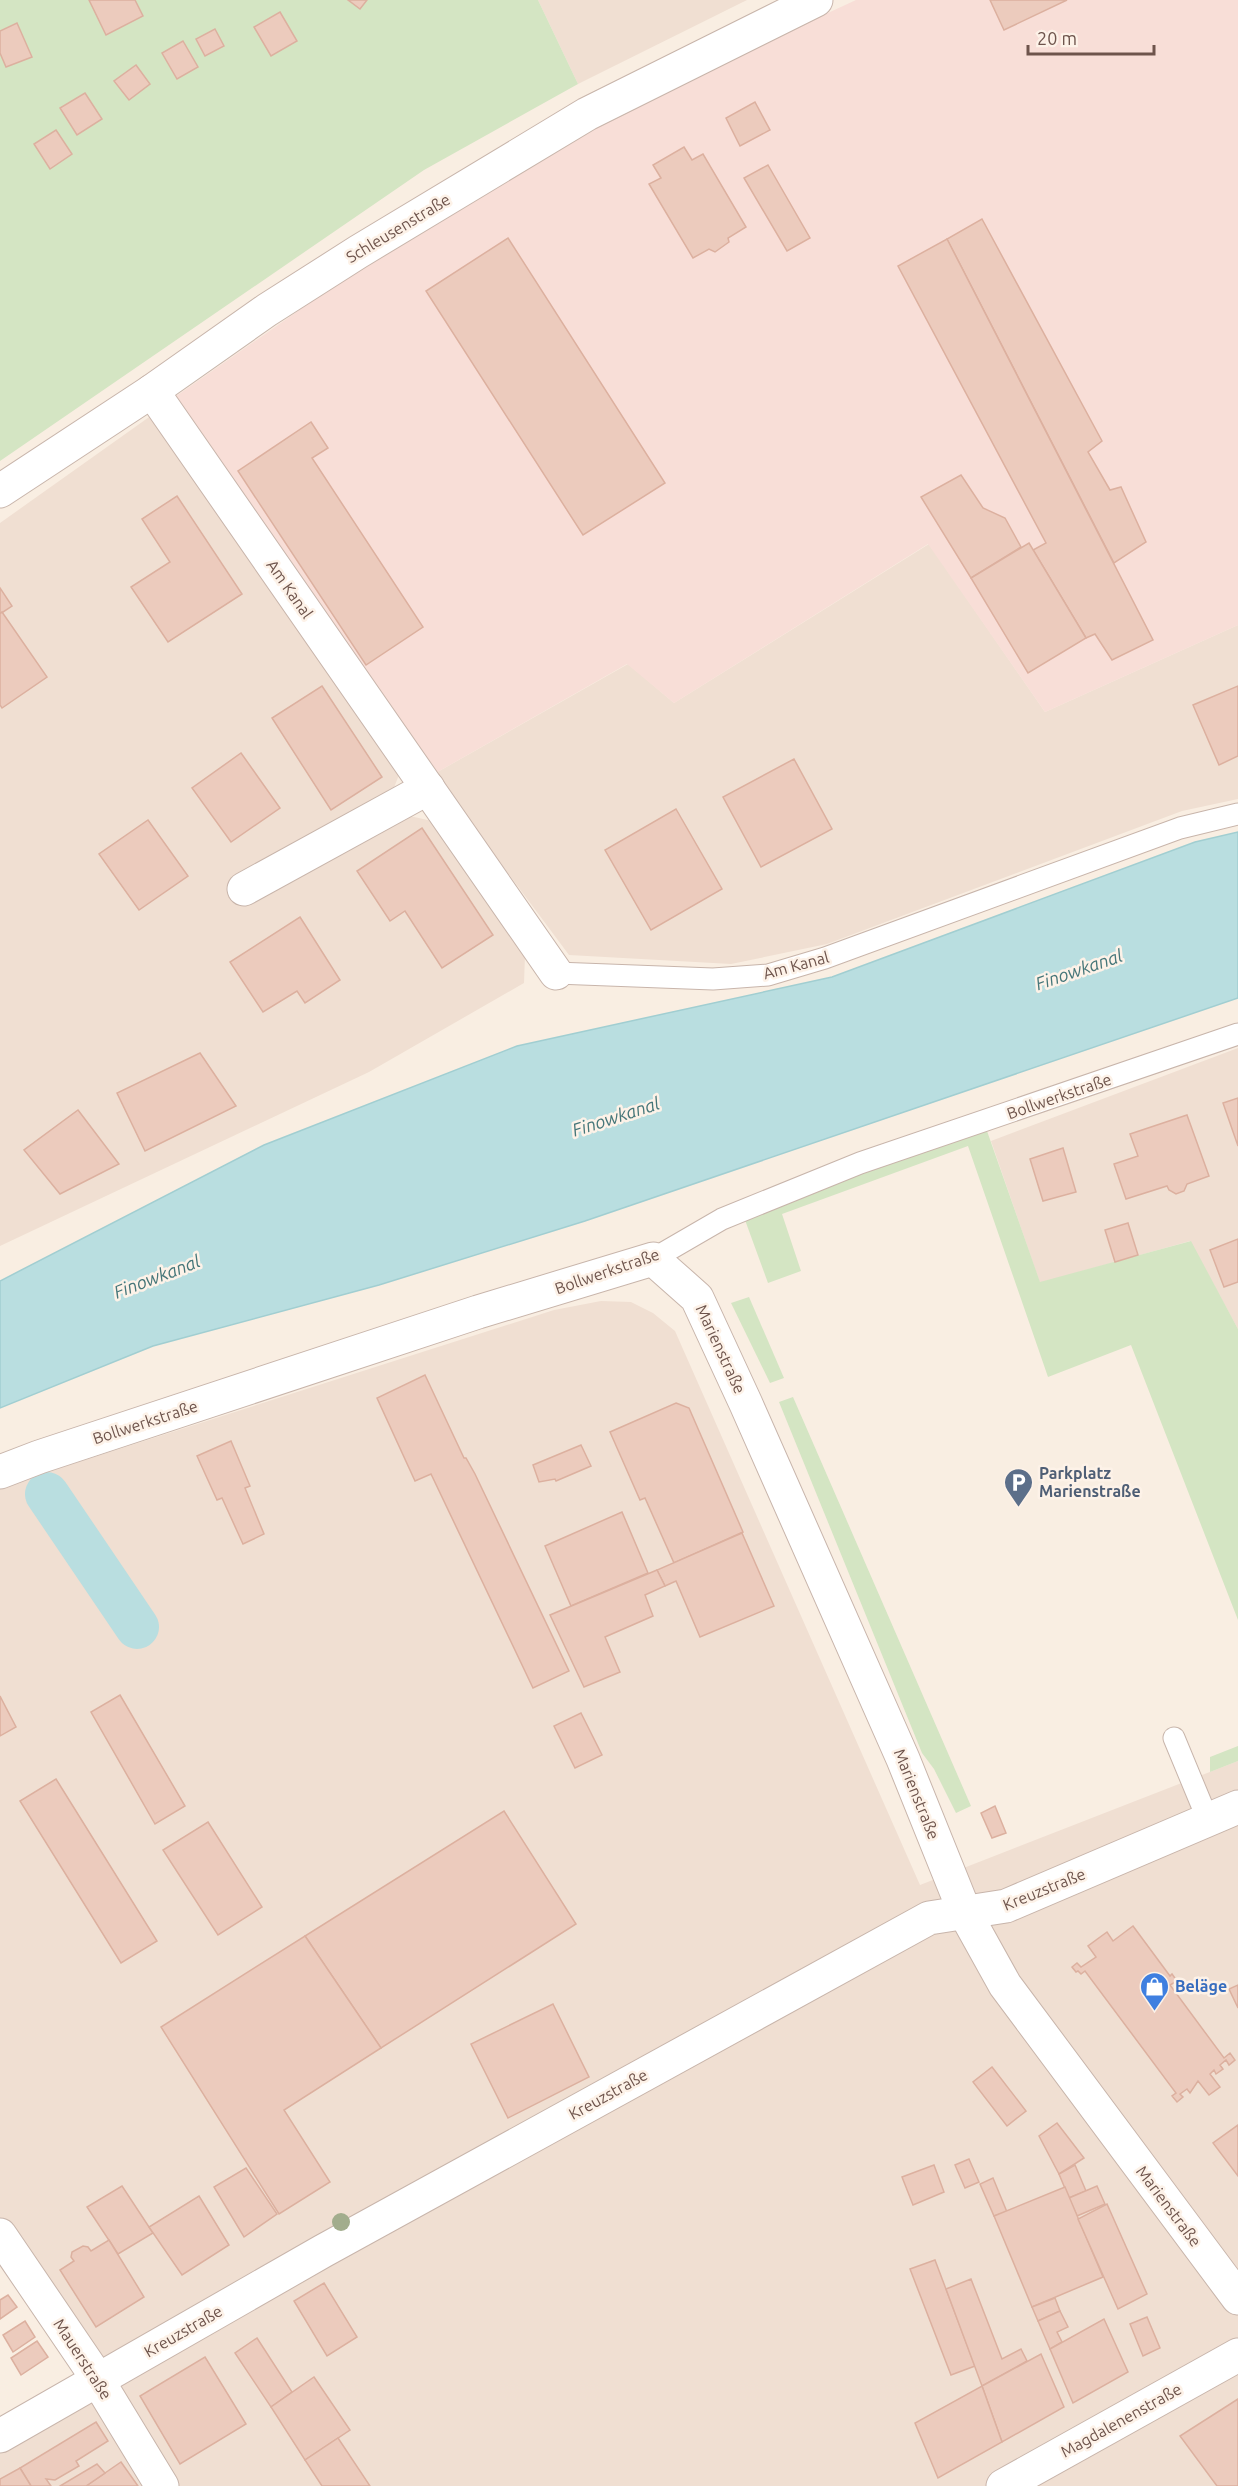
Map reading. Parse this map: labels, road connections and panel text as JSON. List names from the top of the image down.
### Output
{
  "streets": {
    "street": [
      "Schleusenstraße",
      "Am Kanal",
      "Bollwerkstraße",
      "Marienstraße",
      "Kreuzstraße",
      "Mauerstraße",
      "Magdalenenstraße"
    ]
  },
  "crossings": [
    ["Schleusenstraße", "Am Kanal"],
    ["Bollwerkstraße", "Marienstraße"],
    ["Marienstraße", "Kreuzstraße"],
    ["Kreuzstraße", "Mauerstraße"]
  ],
  "water": ["Finowkanal"],
  "places": {
    "parking": ["Parkplatz Marienstraße"],
    "shop": ["Beläge"]
  },
  "scale_bar": "20 m"
}
